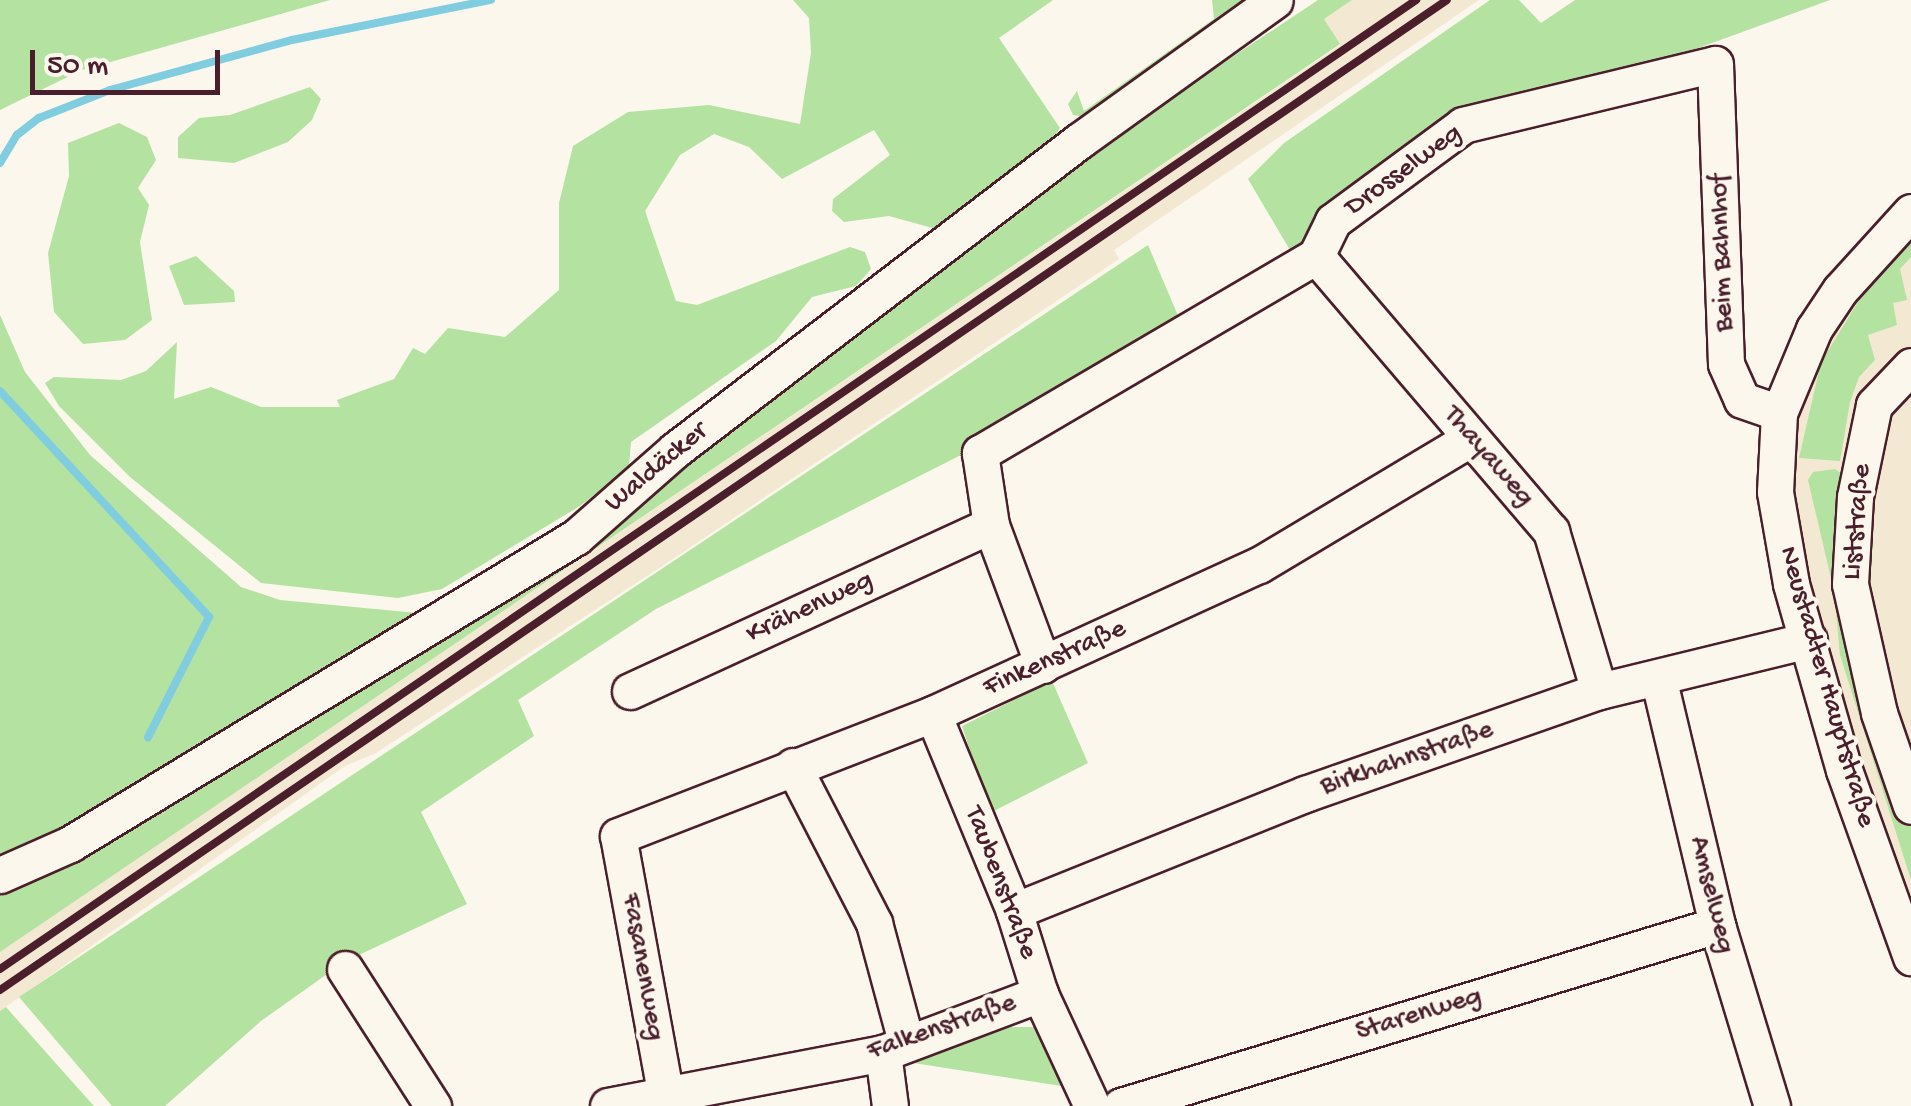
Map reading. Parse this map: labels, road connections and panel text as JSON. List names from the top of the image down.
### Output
{
  "streets": {
    "street": [
      "Drosselweg",
      "Beim Bahnhof",
      "Thayaweg",
      "Waldäcker",
      "Liststraße",
      "Krähenweg",
      "Finkenstraße",
      "Neustadter Hauptstraße",
      "Birkhahnstraße",
      "Taubenstraße",
      "Amselweg",
      "Fasanenweg",
      "Starenweg",
      "Falkenstraße"
    ]
  },
  "crossings": [
    ["Drosselweg", "Beim Bahnhof"],
    ["Drosselweg", "Thayaweg"],
    ["Drosselweg", "Krähenweg"],
    ["Beim Bahnhof", "Neustadter Hauptstraße"],
    ["Thayaweg", "Finkenstraße"],
    ["Thayaweg", "Birkhahnstraße"],
    ["Finkenstraße", "Taubenstraße"],
    ["Finkenstraße", "Fasanenweg"],
    ["Neustadter Hauptstraße", "Birkhahnstraße"],
    ["Birkhahnstraße", "Taubenstraße"],
    ["Birkhahnstraße", "Amselweg"],
    ["Taubenstraße", "Falkenstraße"],
    ["Amselweg", "Starenweg"],
    ["Fasanenweg", "Falkenstraße"]
  ],
  "scale_bar": "50 m"
}
